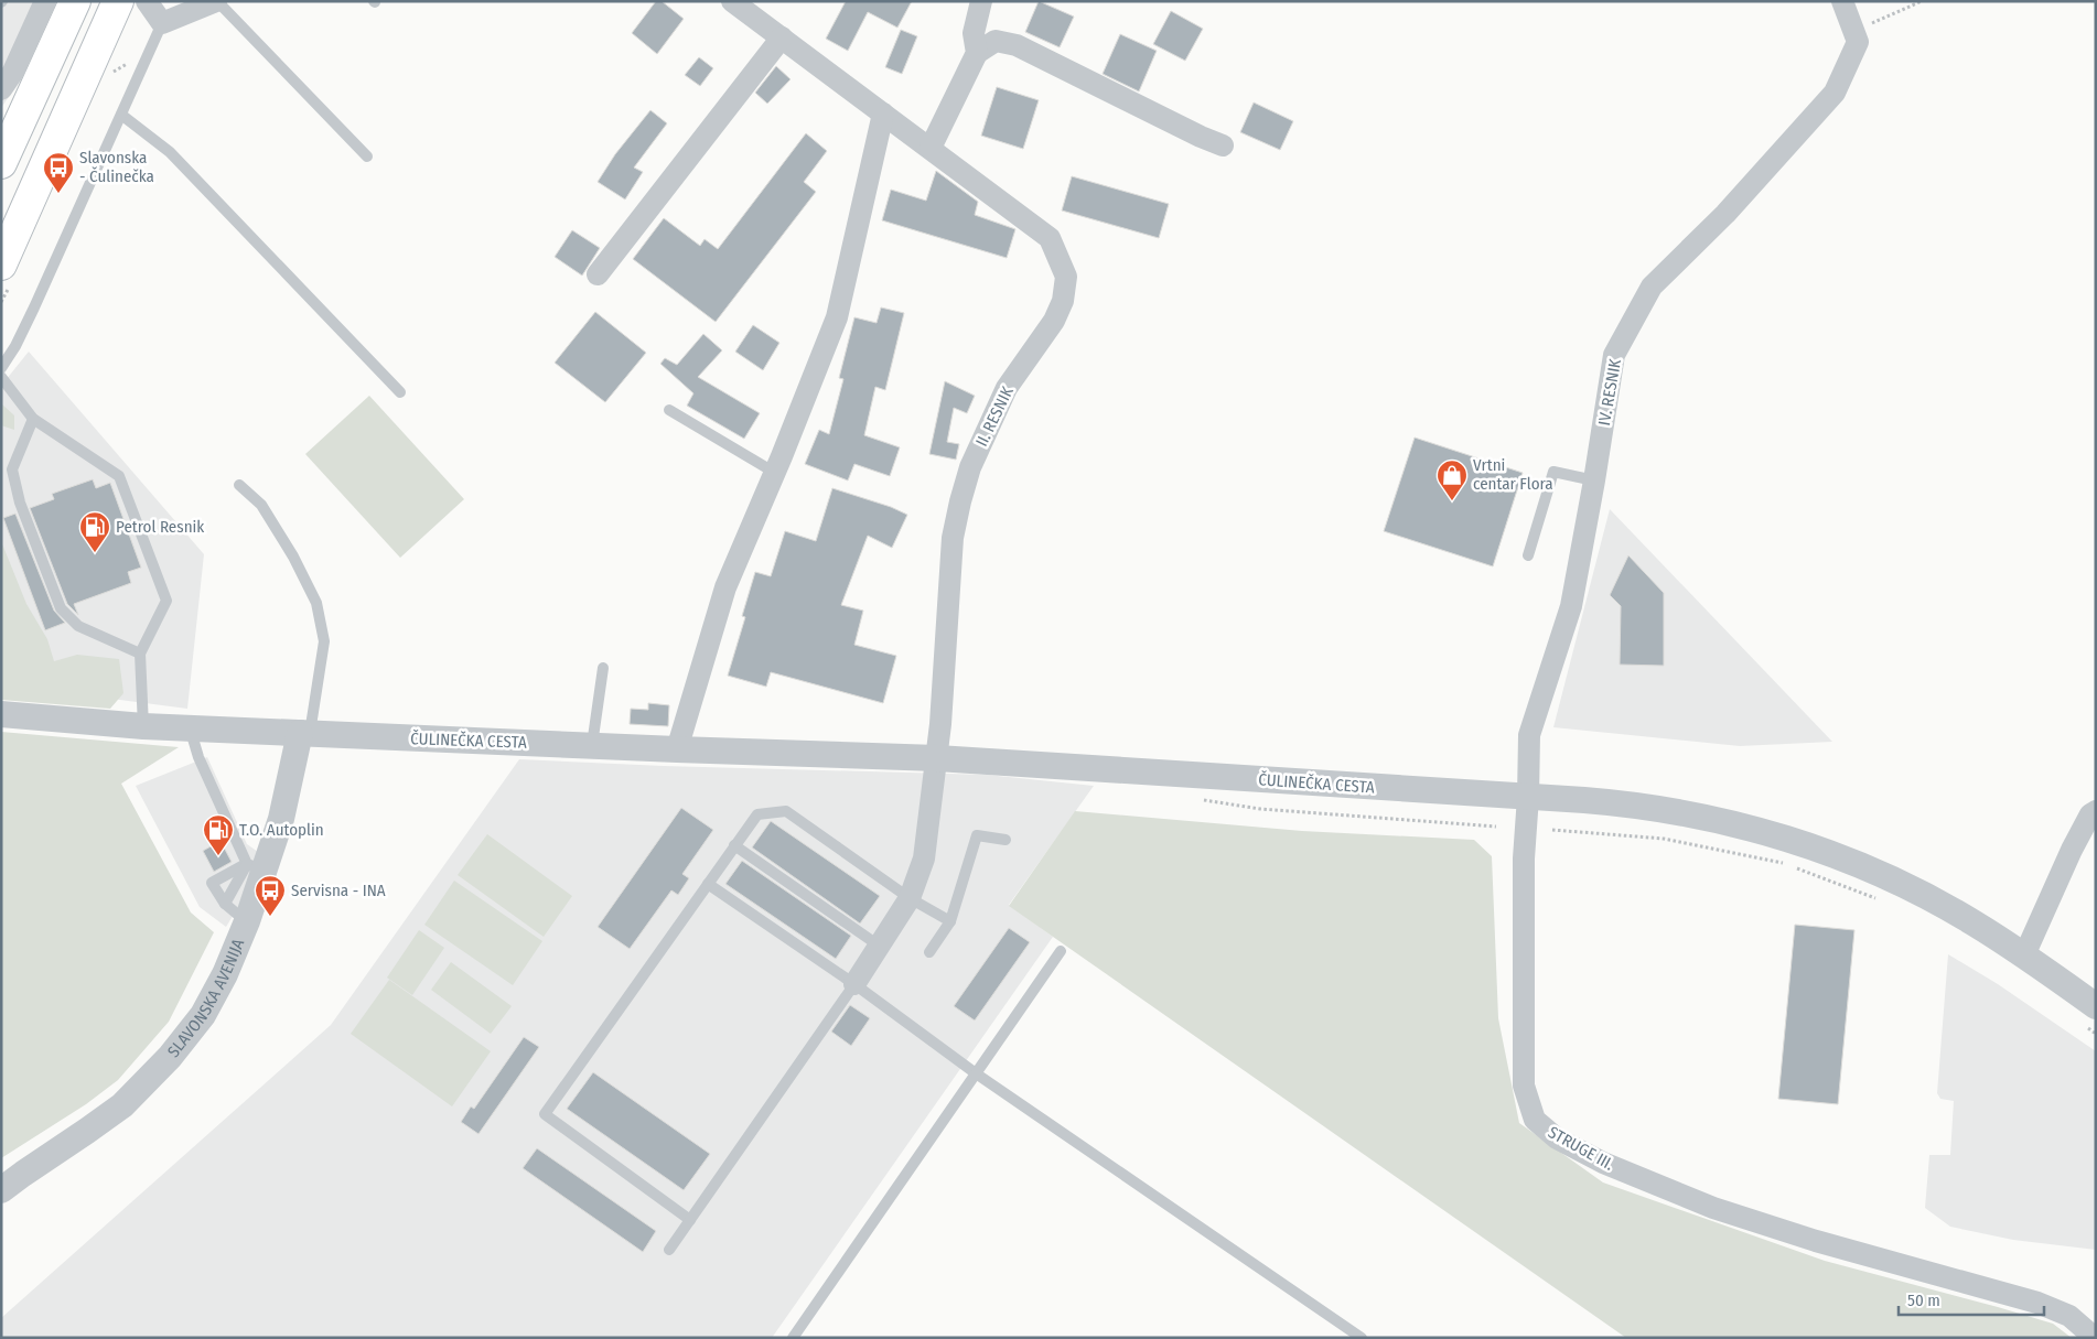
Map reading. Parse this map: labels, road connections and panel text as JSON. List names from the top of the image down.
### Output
{
  "streets": {
    "street": [
      "IV. RESNIK",
      "II. RESNIK",
      "ČULINEČKA CESTA",
      "SLAVONSKA AVENIJA",
      "STRUGE III."
    ]
  },
  "crossings": [
    ["IV. RESNIK", "ČULINEČKA CESTA"],
    ["IV. RESNIK", "STRUGE III."],
    ["II. RESNIK", "ČULINEČKA CESTA"],
    ["ČULINEČKA CESTA", "SLAVONSKA AVENIJA"],
    ["ČULINEČKA CESTA", "STRUGE III."]
  ],
  "places": {
    "bus stop": ["Slavonska - Čulinečka", "Servisna - INA"],
    "shop": ["Vrtni centar Flora"],
    "fuel station": ["Petrol Resnik", "T.O. Autoplin"]
  },
  "scale_bar": "50 m"
}
